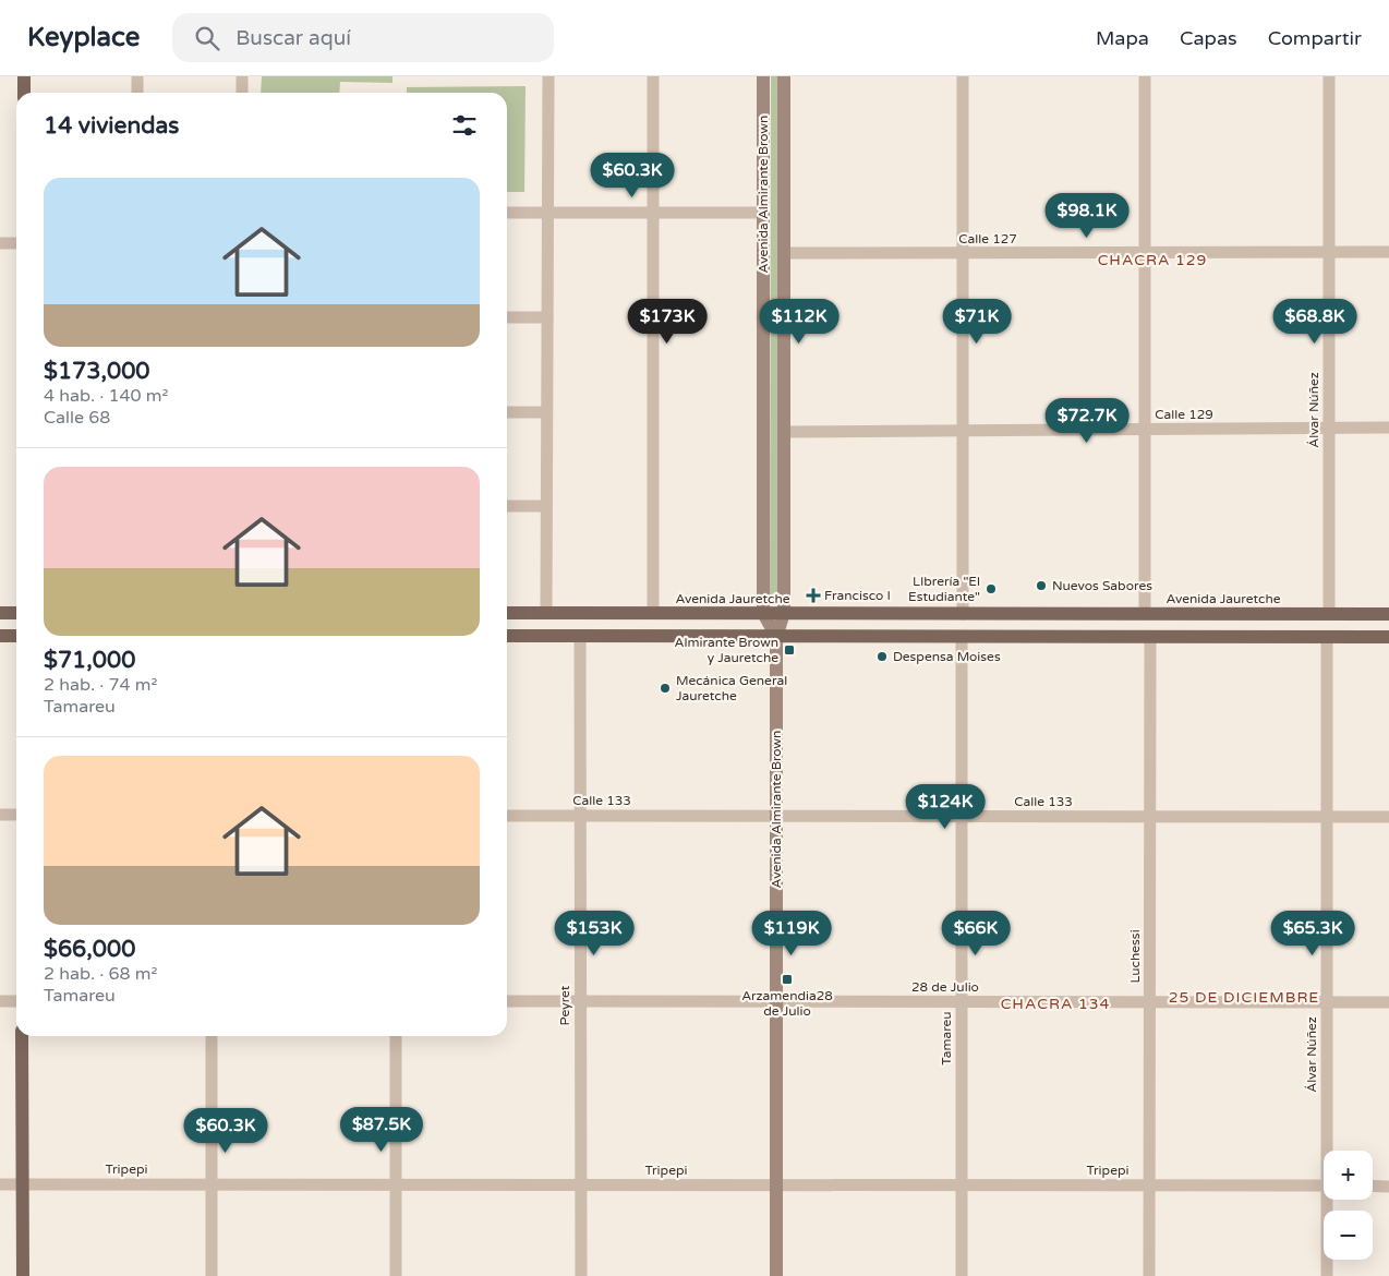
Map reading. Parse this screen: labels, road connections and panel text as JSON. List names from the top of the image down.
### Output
{
  "streets": {
    "main road": ["Avenida Almirante Brown", "Avenida Jauretche"],
    "street": [
      "Calle 127",
      "Álvar Núñez",
      "Calle 129",
      "Calle 133",
      "Luchessi",
      "28 de Julio",
      "Peyret",
      "Tamareu",
      "Tripepi"
    ]
  },
  "crossings": [
    ["Avenida Almirante Brown", "Calle 127"],
    ["Avenida Almirante Brown", "Calle 129"],
    ["Avenida Almirante Brown", "Avenida Jauretche"],
    ["Avenida Almirante Brown", "Calle 133"],
    ["Avenida Almirante Brown", "28 de Julio"],
    ["Avenida Almirante Brown", "Tripepi"],
    ["Calle 127", "Álvar Núñez"],
    ["Álvar Núñez", "Calle 129"],
    ["Álvar Núñez", "Avenida Jauretche"],
    ["Álvar Núñez", "Calle 133"],
    ["Álvar Núñez", "28 de Julio"],
    ["Calle 133", "Luchessi"],
    ["Calle 133", "Peyret"],
    ["Calle 133", "Tamareu"],
    ["Luchessi", "28 de Julio"],
    ["Luchessi", "Tripepi"],
    ["28 de Julio", "Peyret"],
    ["28 de Julio", "Tamareu"],
    ["Peyret", "Tripepi"],
    ["Tamareu", "Tripepi"]
  ],
  "districts": ["CHACRA 129", "25 DE DICIEMBRE", "CHACRA 134"],
  "places": {
    "other": [
      "Nuevos Sabores",
      "LIbrería \"El Estudiante\"",
      "Despensa Moises",
      "Mecánica General Jauretche"
    ],
    "health": ["Francisco I"],
    "transit": ["Almirante Brown y Jauretche", "Arzamendia28 de Julio"]
  },
  "page": {
    "header": "Keyplace",
    "search": "Buscar aquí",
    "nav": ["Mapa", "Capas", "Compartir"],
    "heading": "14 viviendas",
    "price": [
      "$60.3K",
      "$98.1K",
      "$173K",
      "$112K",
      "$71K",
      "$68.8K",
      "$72.7K",
      "$124K",
      "$153K",
      "$119K",
      "$66K",
      "$65.3K",
      "$87.5K",
      "$60.3K"
    ],
    "list": [
      {
        "name": "$173,000",
        "note": "4 hab. · 140 m² · Calle 68"
      },
      {
        "name": "$71,000",
        "note": "2 hab. · 74 m² · Tamareu"
      },
      {
        "name": "$66,000",
        "note": "2 hab. · 68 m² · Tamareu"
      }
    ],
    "map_buttons": ["+", "−"]
  }
}
